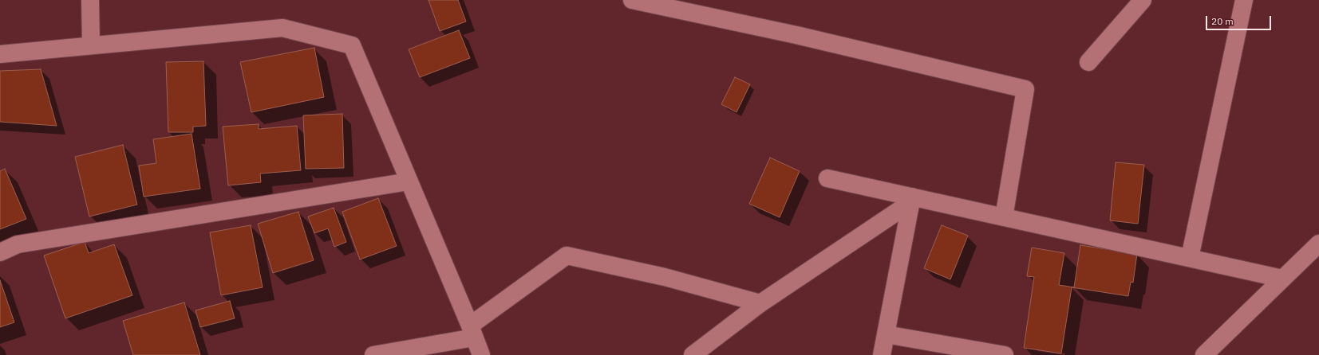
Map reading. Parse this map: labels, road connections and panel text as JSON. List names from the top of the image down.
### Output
{
  "scale_bar": "20 m"
}
